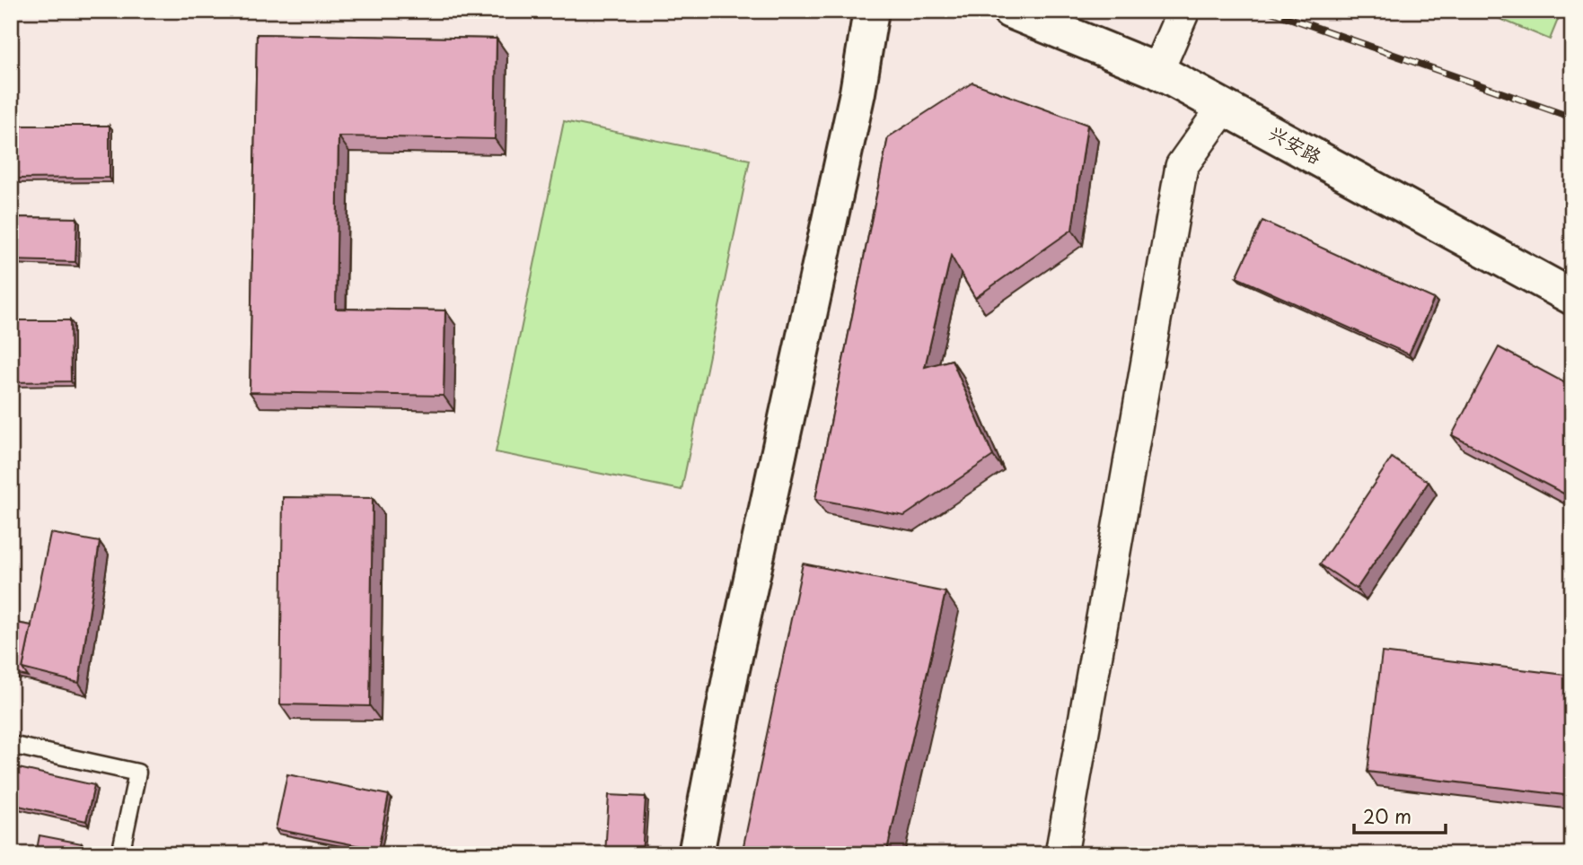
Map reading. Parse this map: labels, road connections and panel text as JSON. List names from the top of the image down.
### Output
{
  "streets": {
    "street": ["兴安路"]
  },
  "scale_bar": "20 m"
}
